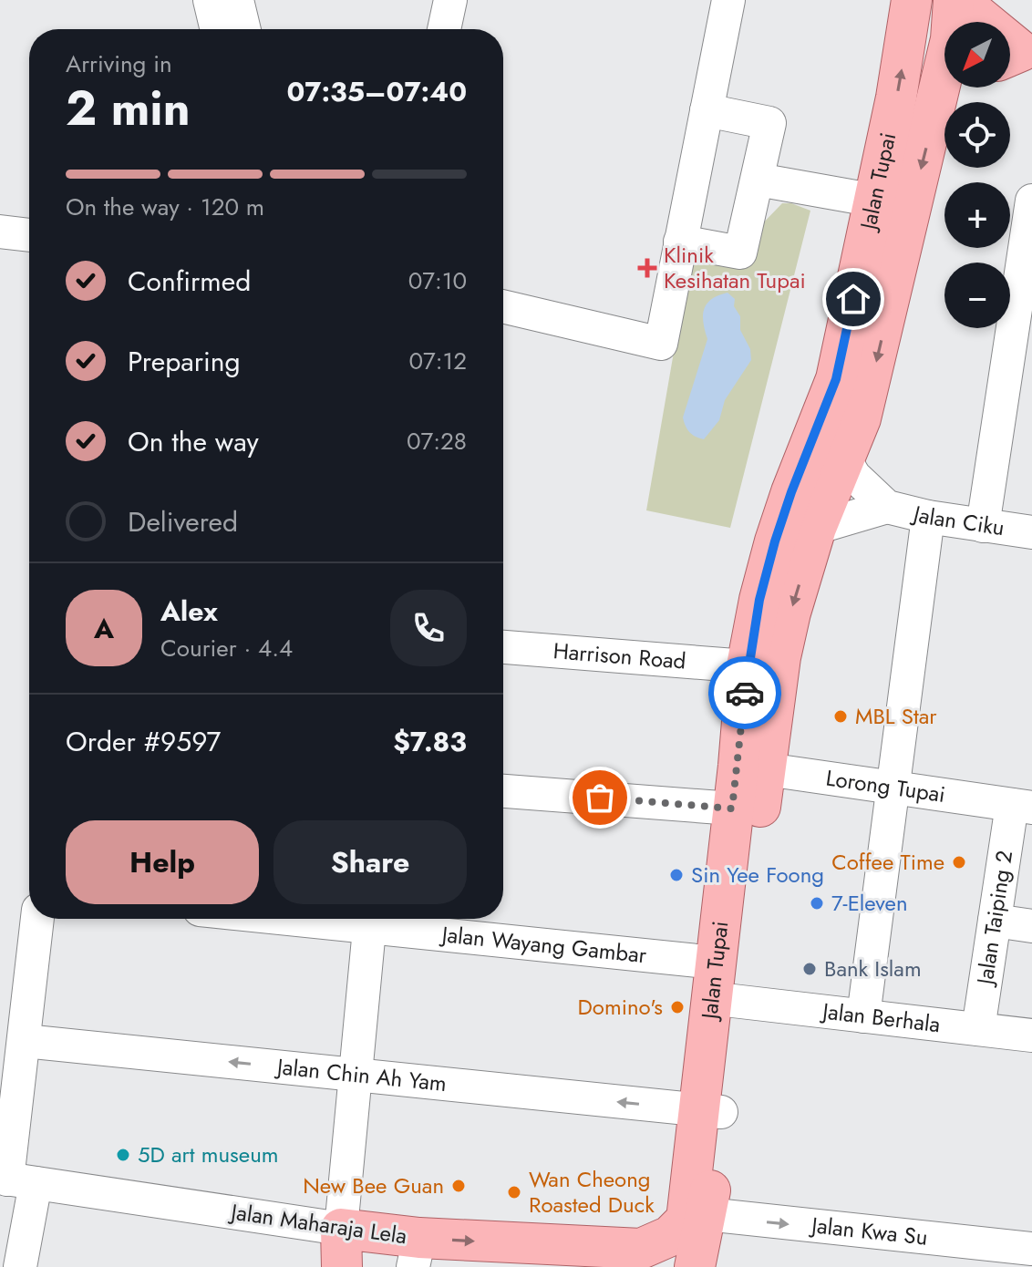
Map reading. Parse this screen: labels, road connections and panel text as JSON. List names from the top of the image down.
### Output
{
  "streets": {
    "main road": ["Jalan Tupai", "Jalan Maharaja Lela"],
    "street": [
      "Jalan Ciku",
      "Harrison Road",
      "Lorong Tupai",
      "Jalan Taiping 2",
      "Jalan Wayang Gambar",
      "Jalan Berhala",
      "Jalan Chin Ah Yam",
      "Jalan Kwa Su"
    ]
  },
  "crossings": [
    ["Jalan Tupai", "Harrison Road"],
    ["Jalan Tupai", "Lorong Tupai"],
    ["Jalan Tupai", "Jalan Wayang Gambar"],
    ["Jalan Tupai", "Jalan Berhala"],
    ["Jalan Tupai", "Jalan Chin Ah Yam"],
    ["Jalan Tupai", "Jalan Kwa Su"],
    ["Lorong Tupai", "Jalan Taiping 2"],
    ["Jalan Taiping 2", "Jalan Berhala"]
  ],
  "one_way": ["Jalan Chin Ah Yam", "Jalan Maharaja Lela", "Jalan Kwa Su"],
  "places": {
    "health": ["Klinik Kesihatan Tupai"],
    "other": [
      "MBL Star",
      "Coffee Time",
      "Sin Yee Foong",
      "7-Eleven",
      "Bank Islam",
      "Domino's",
      "5D art museum",
      "New Bee Guan",
      "Wan Cheong Roasted Duck"
    ]
  },
  "north": "bottom left",
  "page": {
    "map_buttons": ["+", "−"],
    "heading": ["2 min", "Arriving in", "07:35–07:40"],
    "panel": [
      "Alex",
      "Courier · 4.4",
      "Order #9597",
      "$7.83"
    ],
    "bar": "On the way · 120 m",
    "list": [
      ["Confirmed", "07:10"],
      ["Preparing", "07:12"],
      ["On the way", "07:28"],
      "Delivered"
    ],
    "round": "A",
    "buttons": ["Help", "Share"]
  }
}
